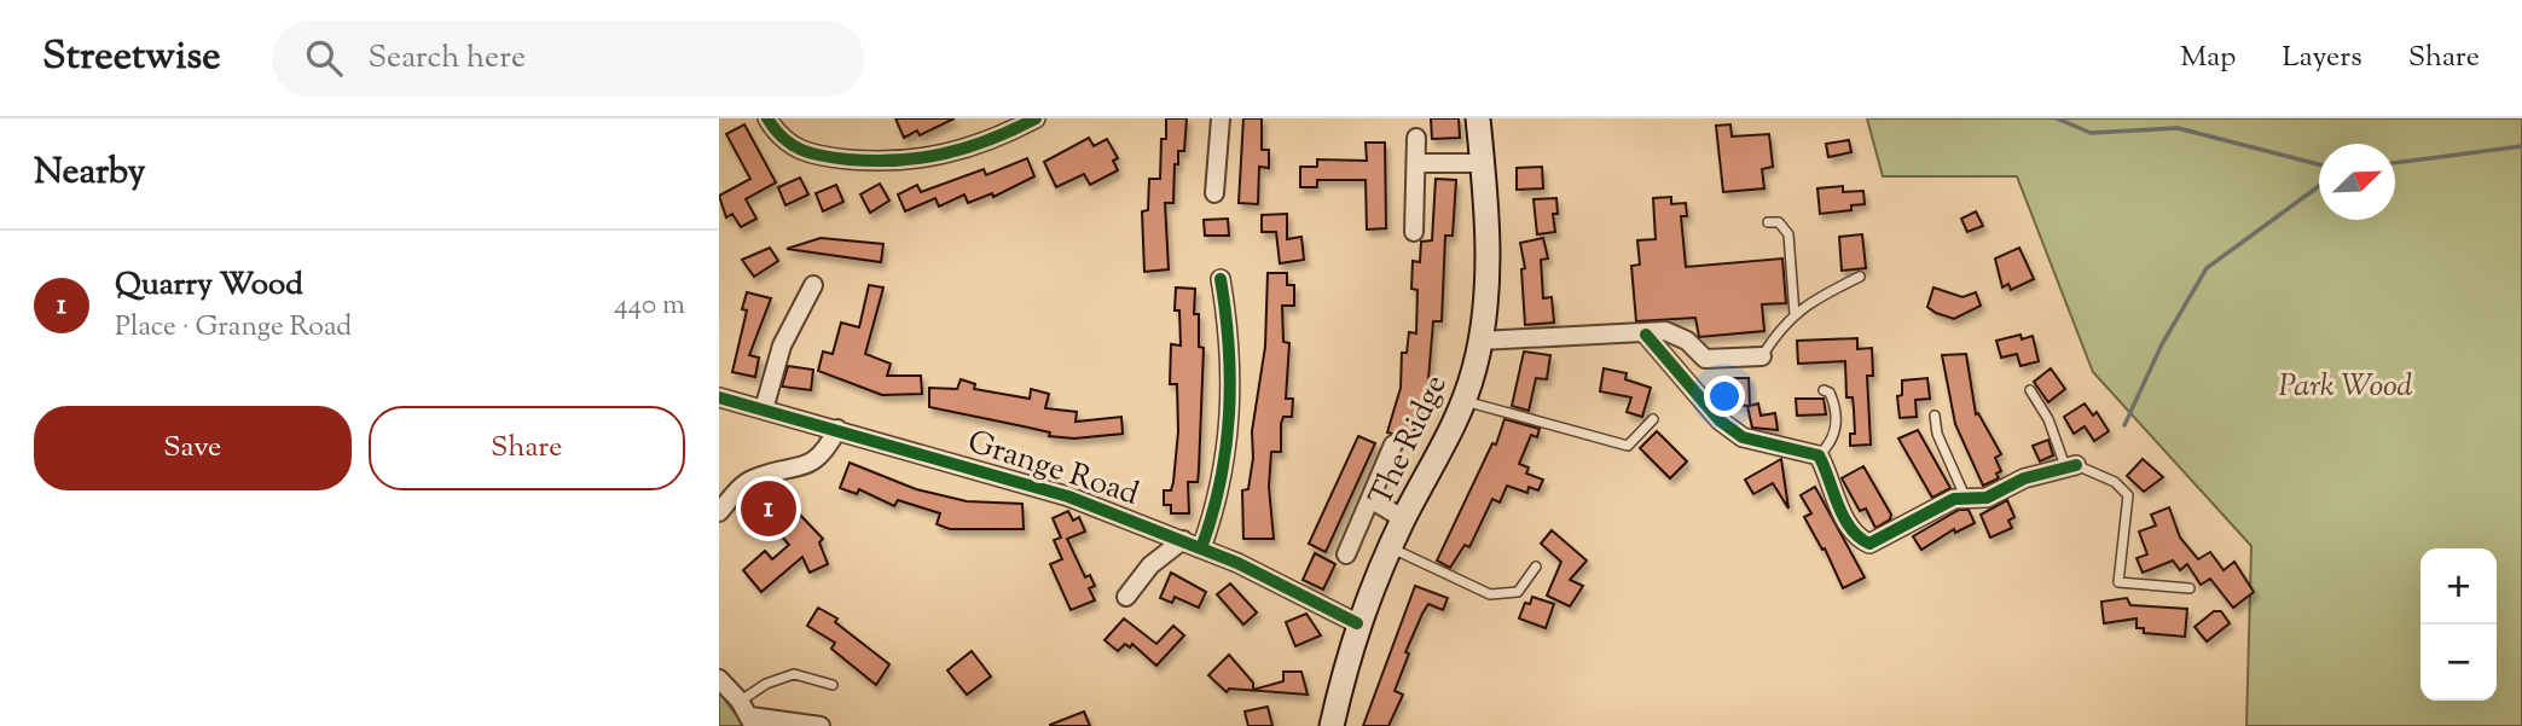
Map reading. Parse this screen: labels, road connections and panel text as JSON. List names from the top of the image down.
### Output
{
  "streets": {
    "main road": ["The Ridge"],
    "street": ["Grange Road"]
  },
  "crossings": [
    ["The Ridge", "Grange Road"]
  ],
  "parks": ["Park Wood"],
  "north": "top right",
  "page": {
    "header": "Streetwise",
    "search": "Search here",
    "nav": ["Map", "Layers", "Share"],
    "heading": "Nearby",
    "list": [
      {
        "mark": "1",
        "name": "Quarry Wood",
        "note": "Place · Grange Road",
        "value": "440 m"
      }
    ],
    "buttons": ["Save", "Share"],
    "pins": "1",
    "map_buttons": ["+", "−"]
  }
}
